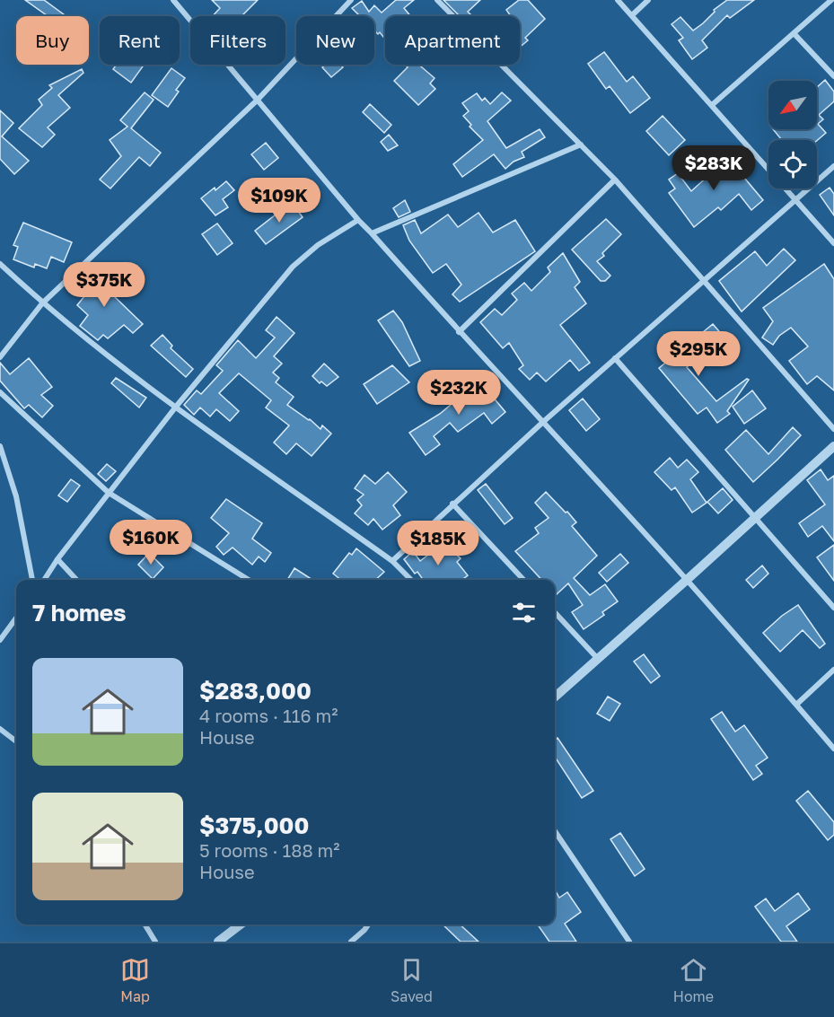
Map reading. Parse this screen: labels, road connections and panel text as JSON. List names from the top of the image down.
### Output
{
  "north": "bottom left",
  "page": {
    "chip": [
      "Buy",
      "Rent",
      "Filters",
      "New",
      "Apartment"
    ],
    "price": [
      "$283K",
      "$109K",
      "$375K",
      "$295K",
      "$232K",
      "$160K",
      "$185K"
    ],
    "heading": "7 homes",
    "list": [
      {
        "name": "$283,000",
        "note": "4 rooms · 116 m² · House"
      },
      {
        "name": "$375,000",
        "note": "5 rooms · 188 m² · House"
      }
    ],
    "tabs": ["Map", "Saved", "Home"]
  }
}
